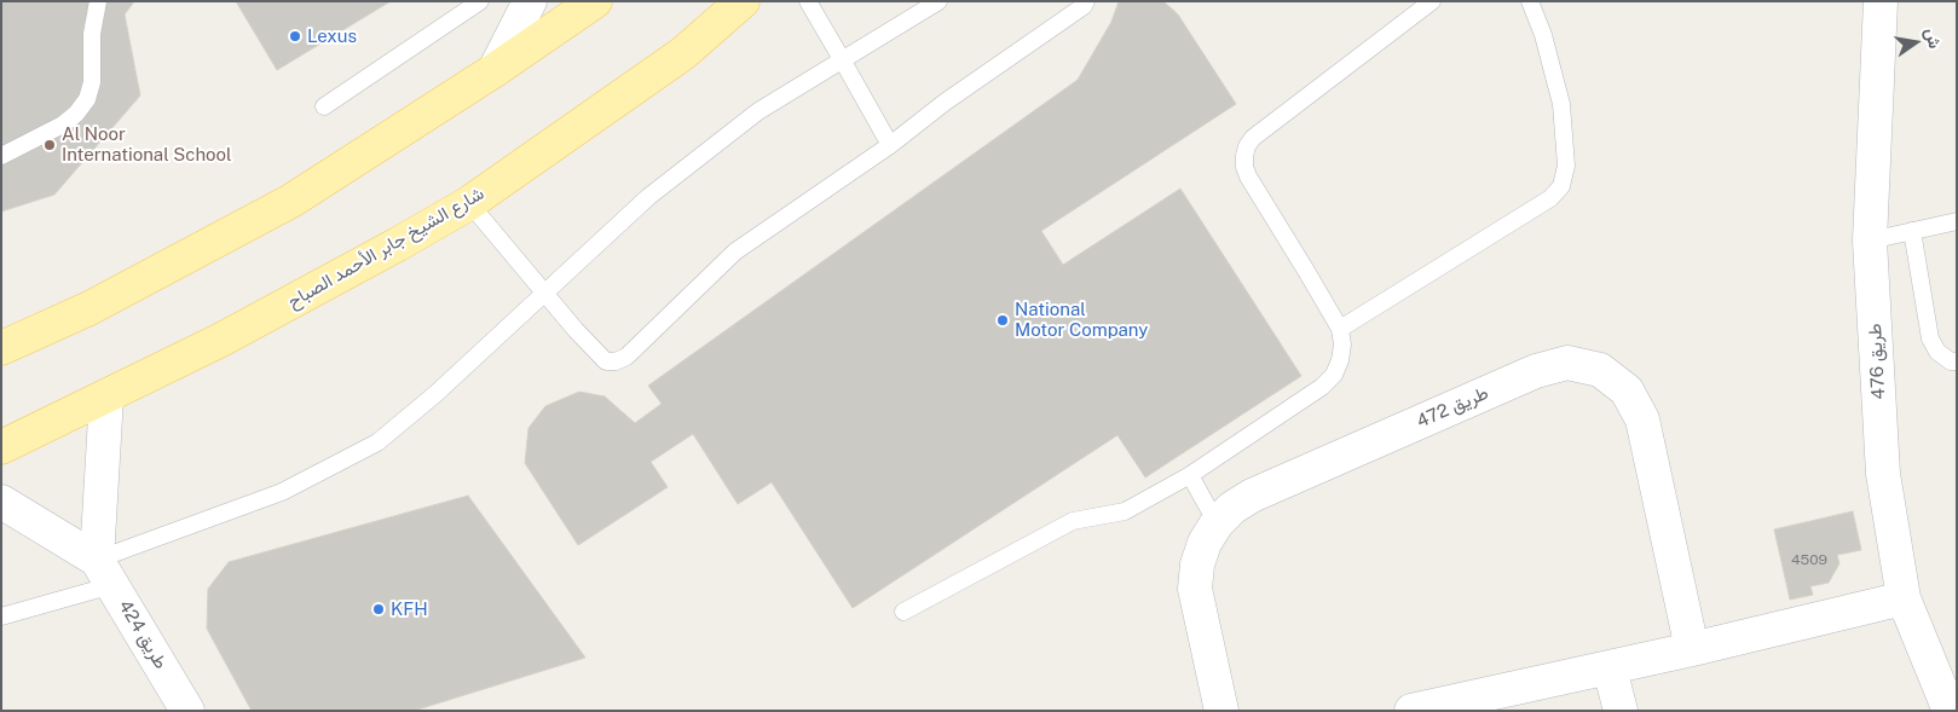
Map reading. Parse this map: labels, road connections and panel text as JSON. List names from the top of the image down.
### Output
{
  "streets": {
    "main road": ["شارع الشيخ جابر الأحمد الصباح"],
    "street": ["طريق 476", "طريق 472", "طريق 424"]
  },
  "places": [
    "Lexus",
    "Al Noor International School",
    "National Motor Company",
    "KFH"
  ],
  "house_numbers": ["4509"],
  "north": "right"
}
